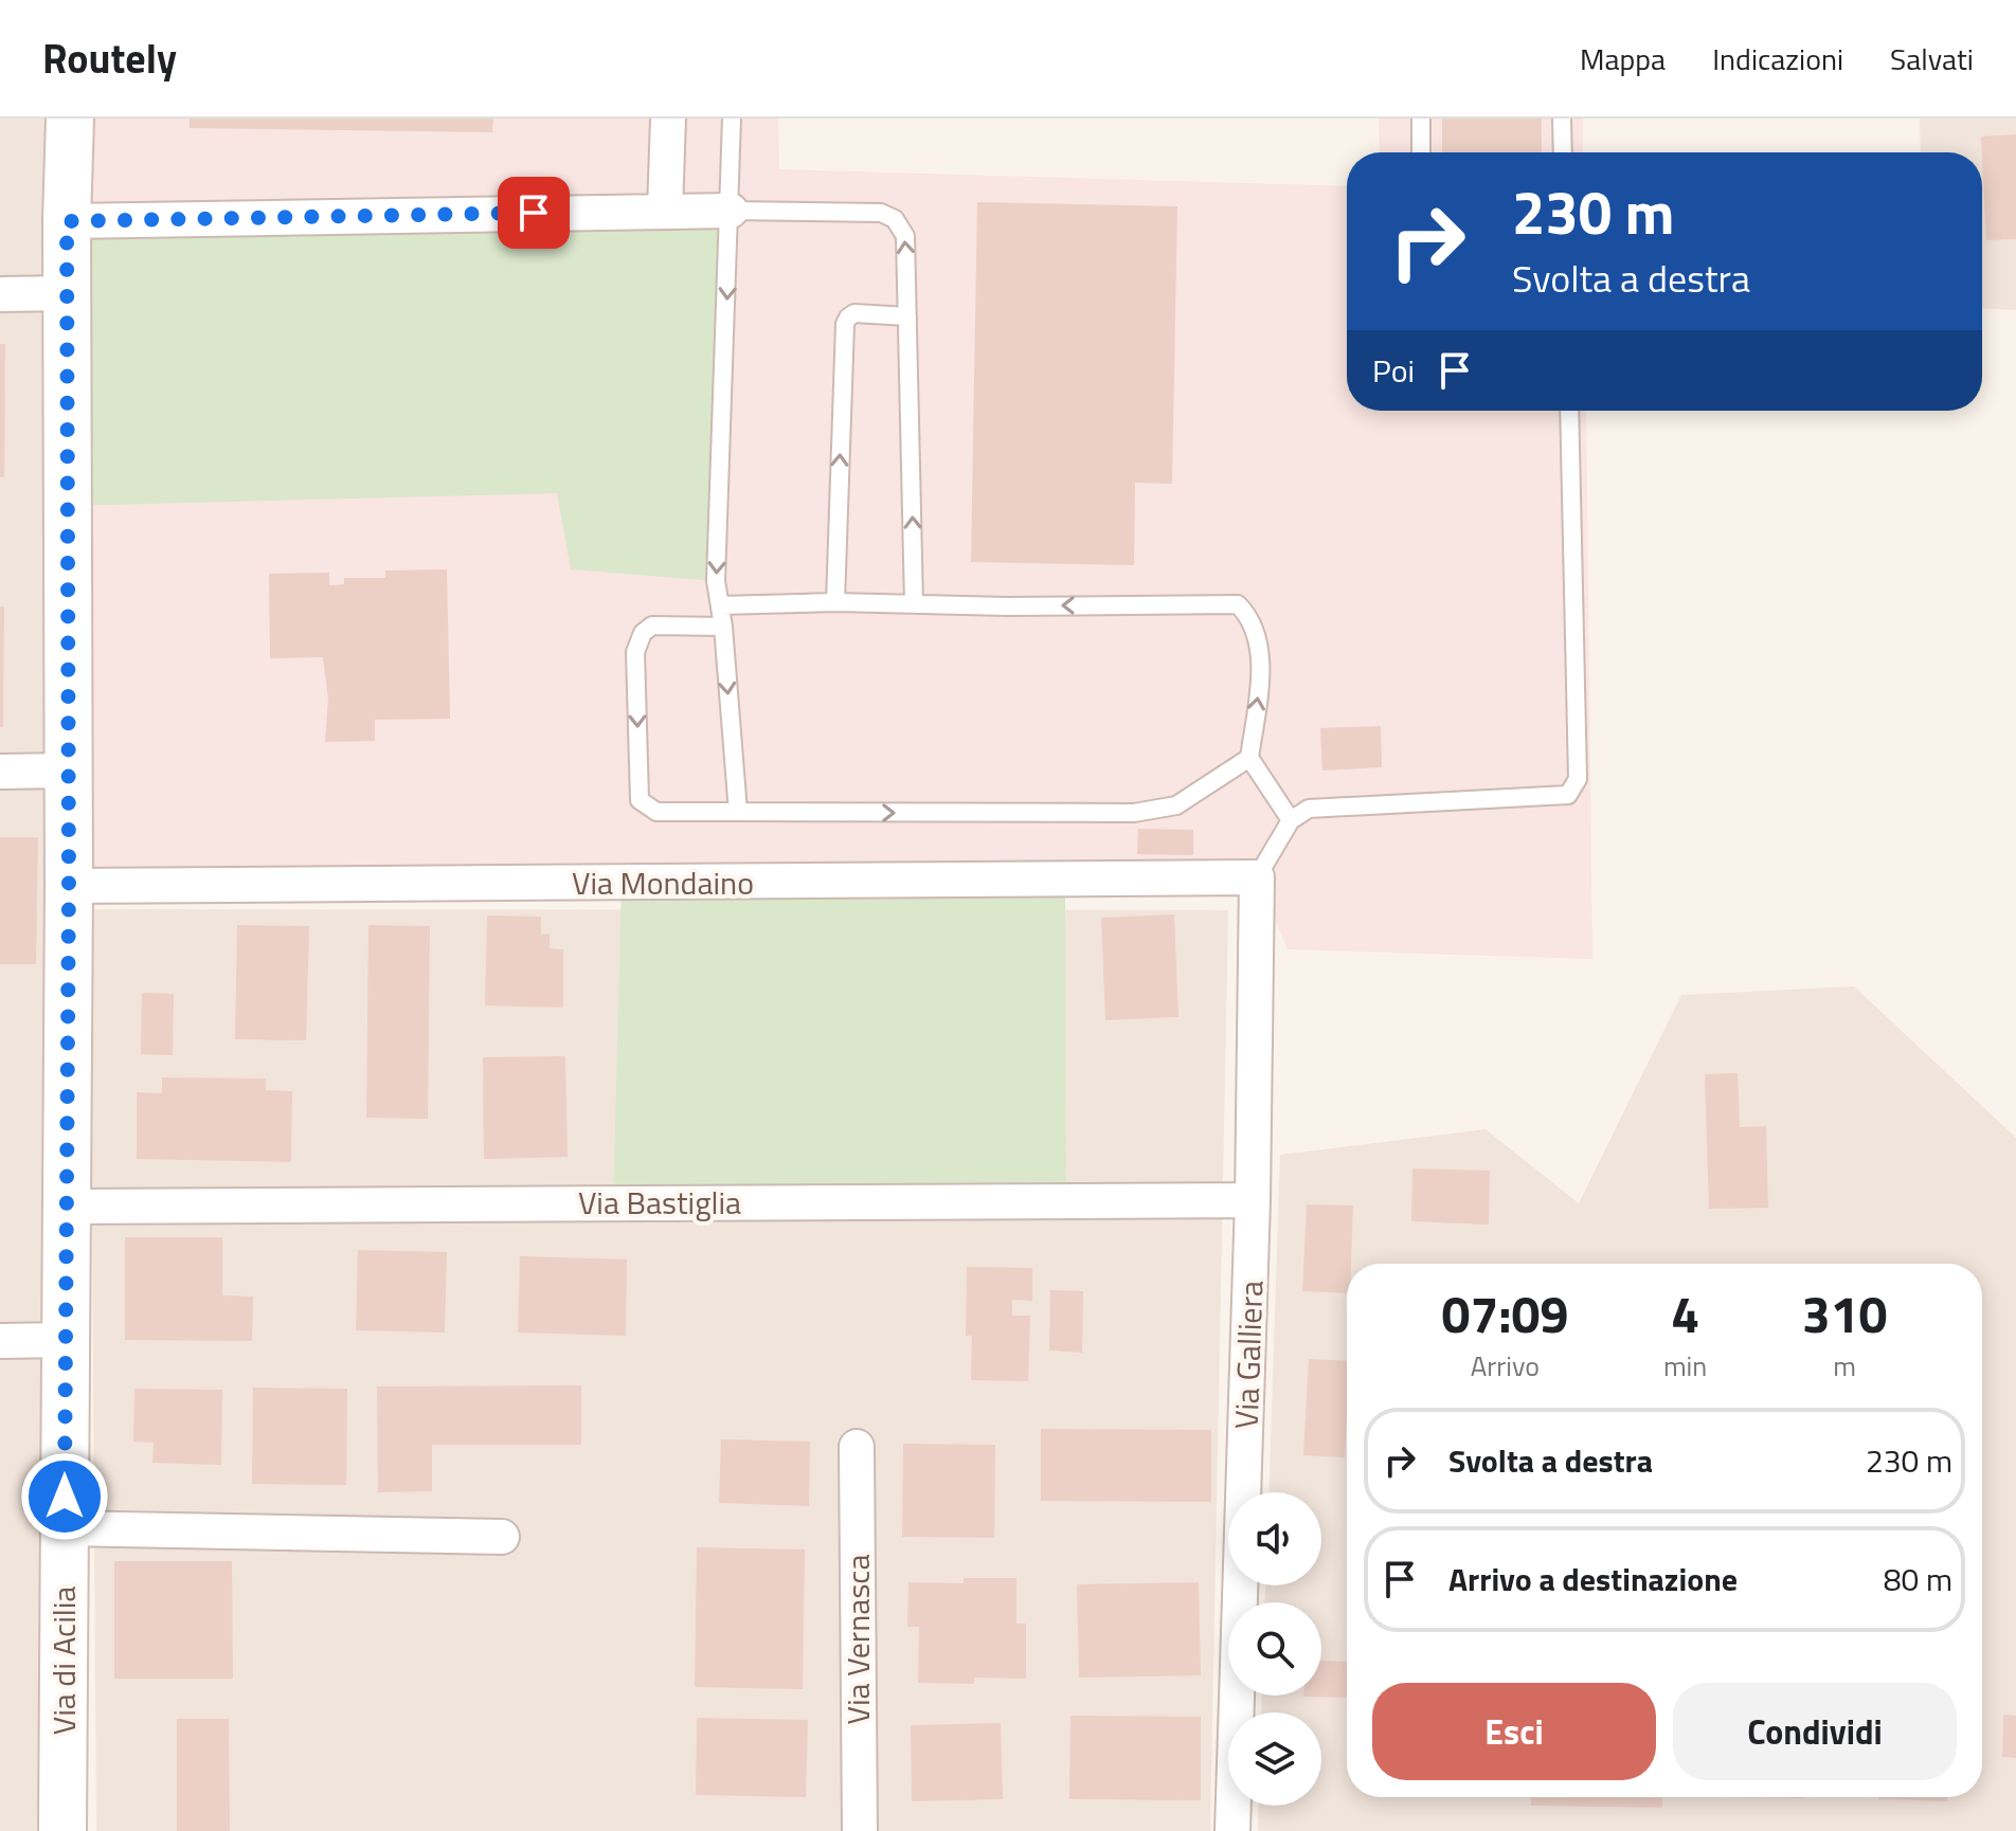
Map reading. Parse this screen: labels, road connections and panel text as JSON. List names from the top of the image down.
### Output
{
  "streets": {
    "street": [
      "Via Mondaino",
      "Via Bastiglia",
      "Via Galliera",
      "Via Vernasca",
      "Via di Acilia"
    ]
  },
  "crossings": [
    ["Via Mondaino", "Via Galliera"],
    ["Via Mondaino", "Via di Acilia"],
    ["Via Bastiglia", "Via Galliera"],
    ["Via Bastiglia", "Via di Acilia"]
  ],
  "page": {
    "header": "Routely",
    "nav": ["Mappa", "Indicazioni", "Salvati"],
    "turn": ["230 m", "Svolta a destra"],
    "then": "Poi",
    "eta": [
      "07:09",
      "Arrivo",
      "4",
      "min",
      "310",
      "m"
    ],
    "list": [
      {
        "name": "Svolta a destra",
        "value": "230 m"
      },
      {
        "name": "Arrivo a destinazione",
        "value": "80 m"
      }
    ],
    "buttons": ["Esci", "Condividi"]
  }
}
